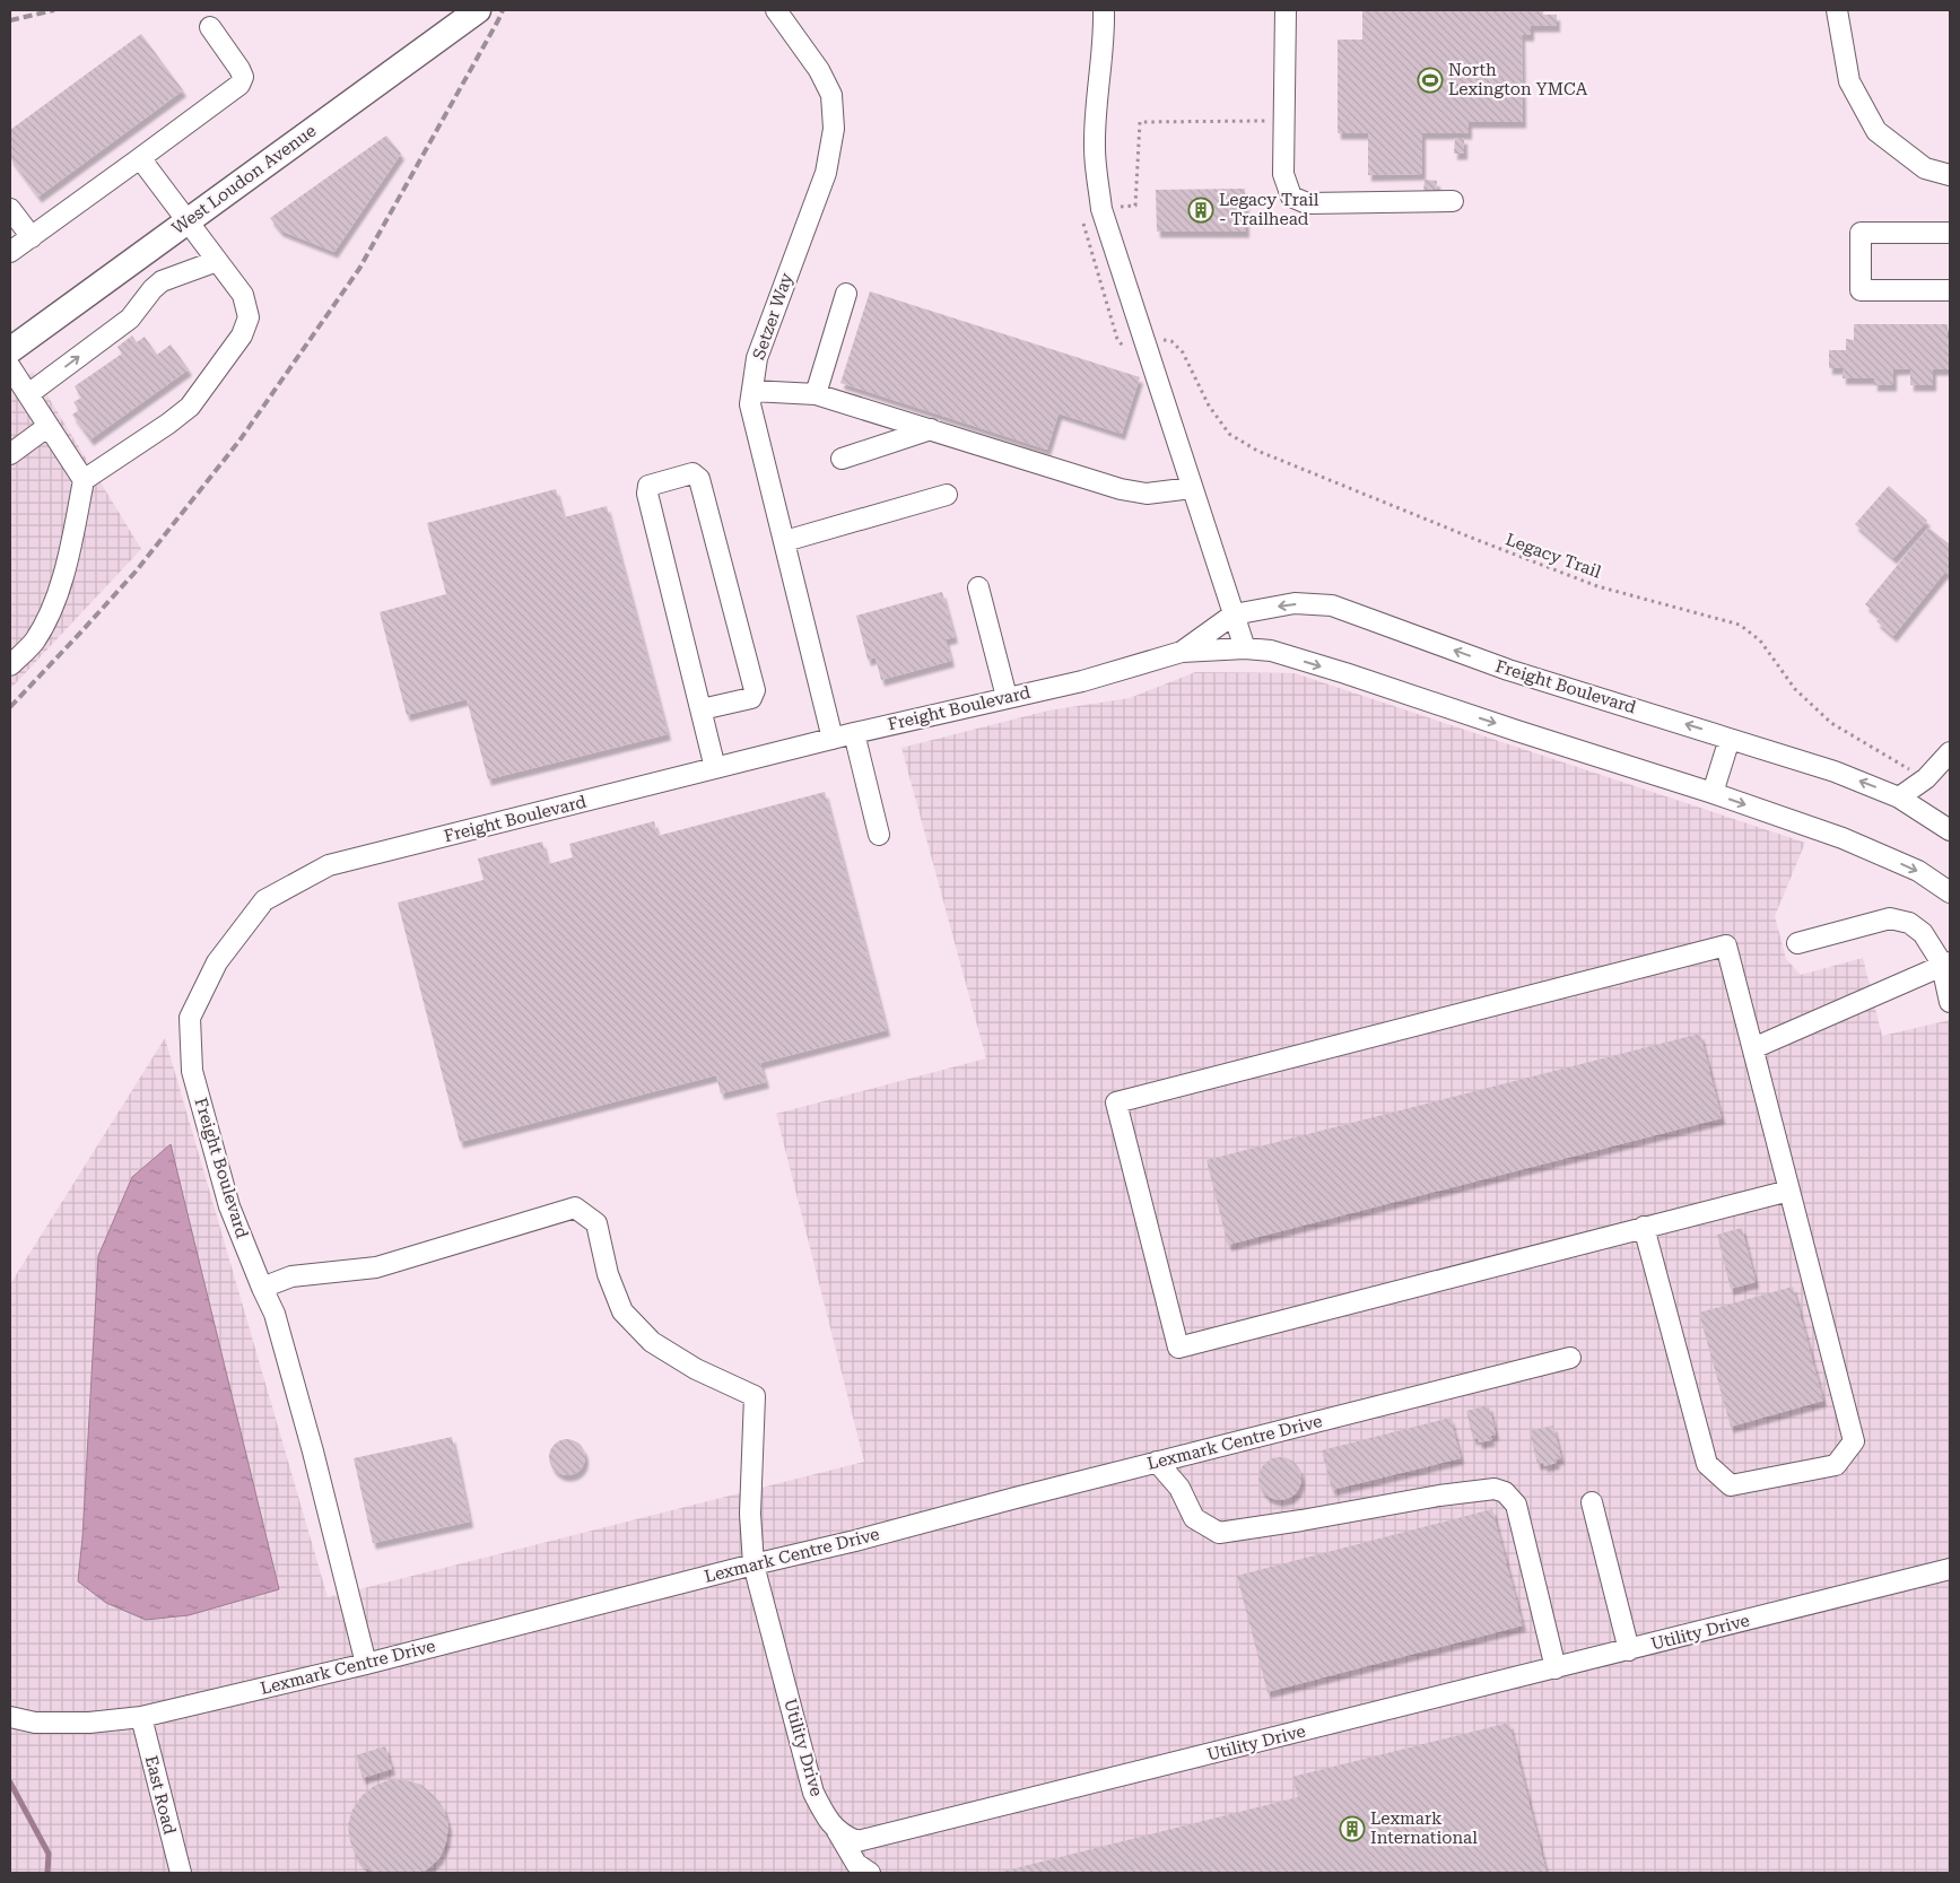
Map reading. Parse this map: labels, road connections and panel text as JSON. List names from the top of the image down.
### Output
{
  "streets": {
    "main road": ["West Loudon Avenue"],
    "street": [
      "Setzer Way",
      "Freight Boulevard",
      "Lexmark Centre Drive",
      "Utility Drive",
      "East Road"
    ],
    "path": ["Legacy Trail"]
  },
  "crossings": [
    ["Setzer Way", "Freight Boulevard"],
    ["Freight Boulevard", "Lexmark Centre Drive"],
    ["Freight Boulevard", "Utility Drive"],
    ["Lexmark Centre Drive", "Utility Drive"],
    ["Lexmark Centre Drive", "East Road"]
  ],
  "places": {
    "sports": ["North Lexington YMCA"],
    "building": ["Legacy Trail - Trailhead", "Lexmark International"]
  }
}
